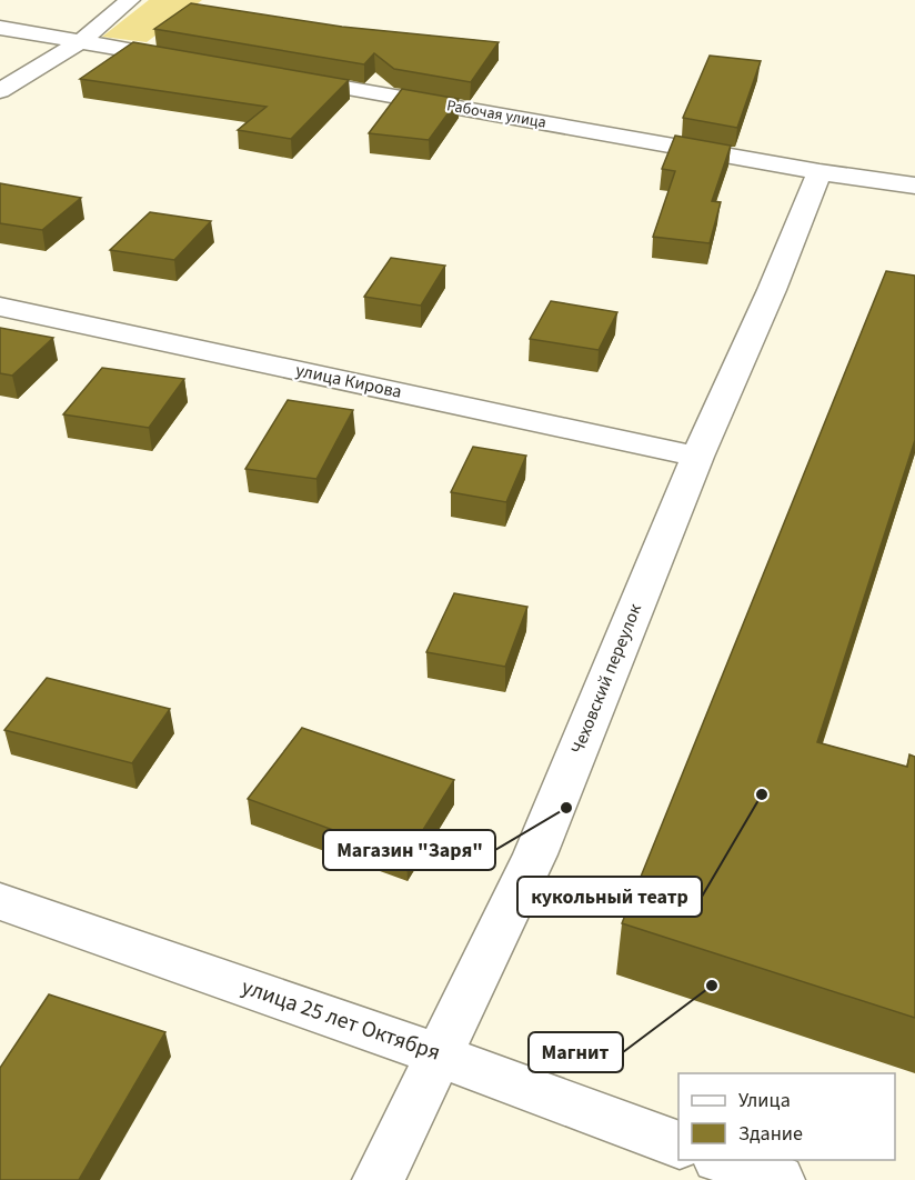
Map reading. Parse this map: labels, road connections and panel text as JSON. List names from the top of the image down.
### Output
{
  "streets": {
    "street": [
      "Рабочая улица",
      "улица Кирова",
      "Чеховский переулок",
      "улица 25 лет Октября"
    ]
  },
  "crossings": [
    ["Рабочая улица", "Чеховский переулок"],
    ["улица Кирова", "Чеховский переулок"],
    ["Чеховский переулок", "улица 25 лет Октября"]
  ],
  "places": ["кукольный театр", "Магазин \"Заря\"", "Магнит"],
  "legend": ["Улица", "Здание"]
}
